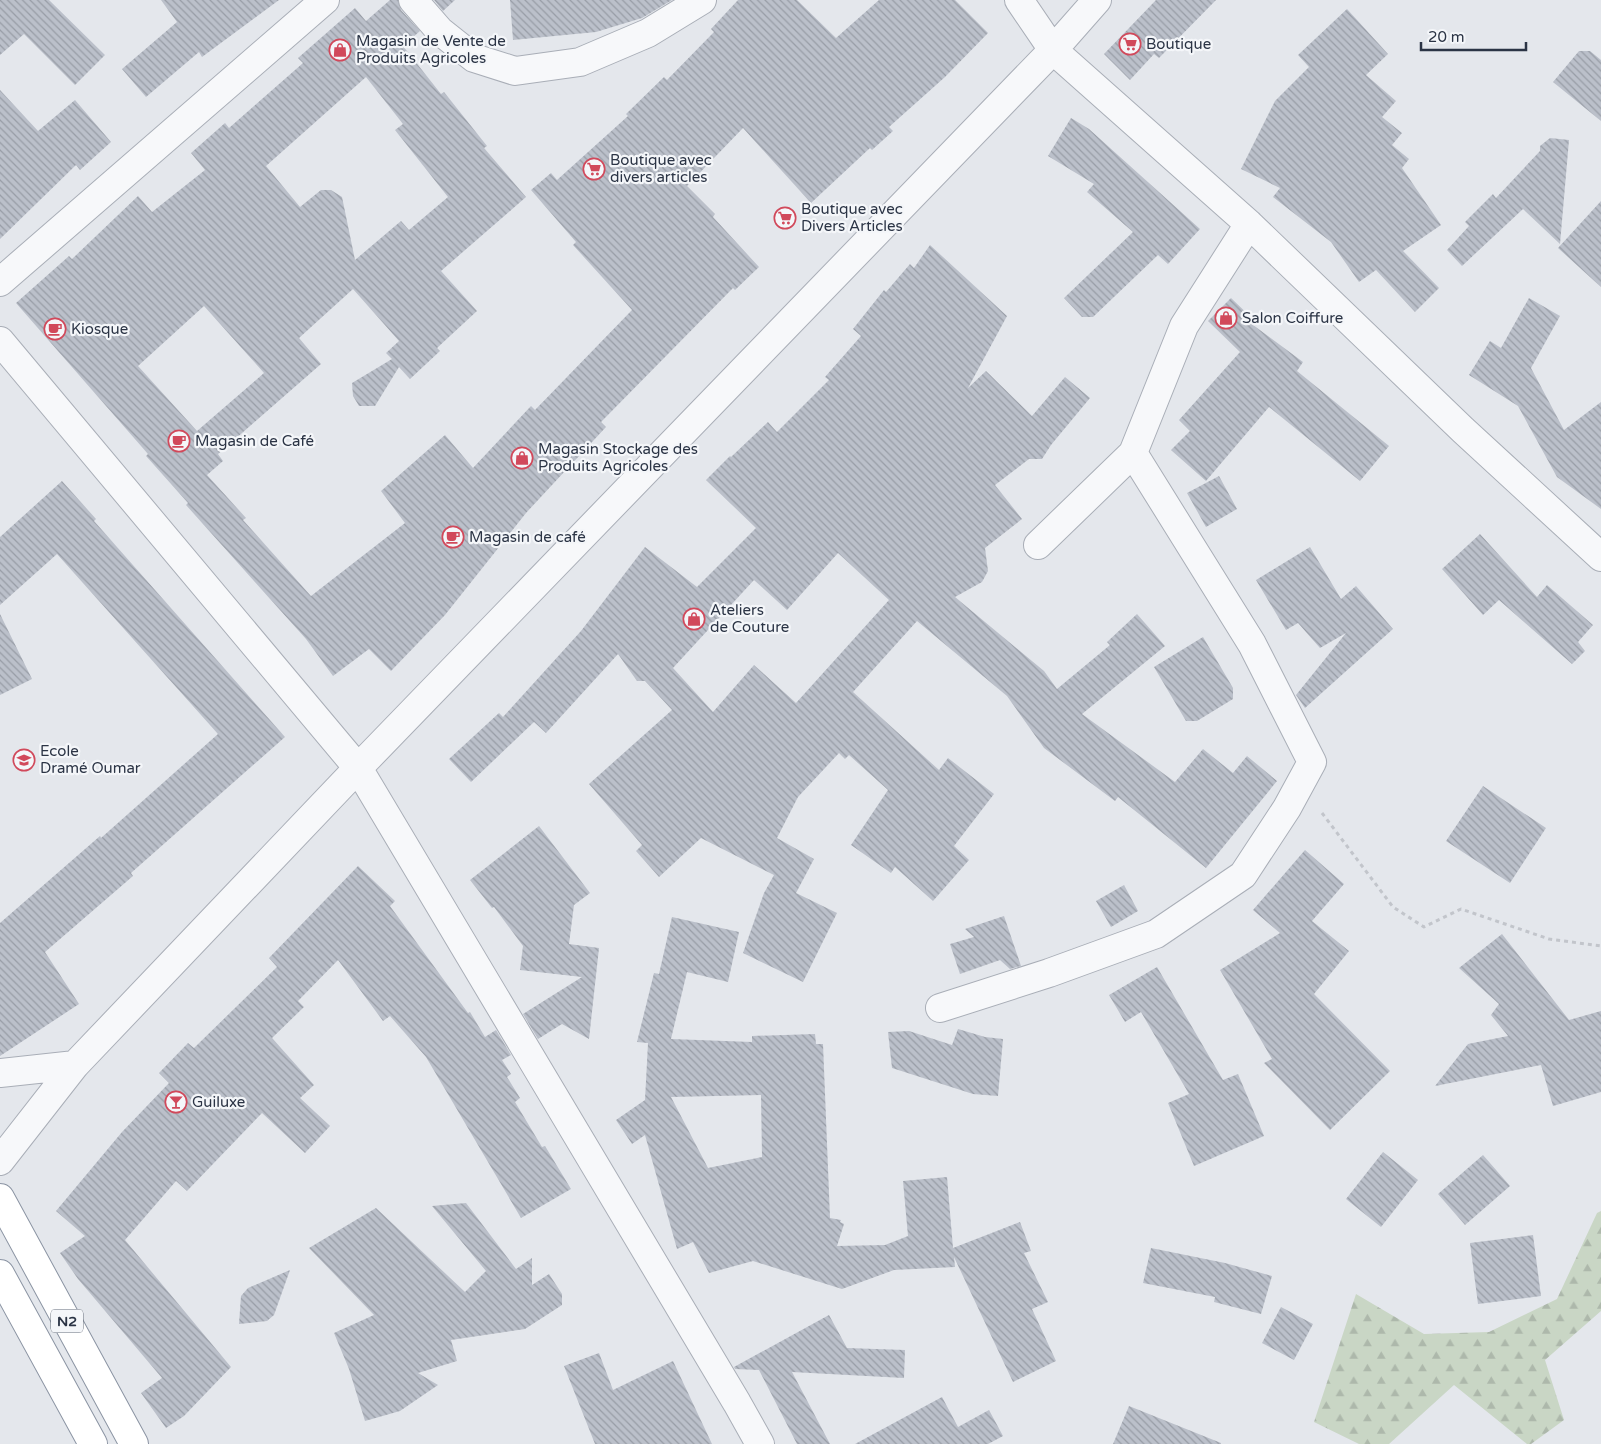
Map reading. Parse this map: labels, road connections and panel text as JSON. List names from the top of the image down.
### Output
{
  "streets": {
    "highway": ["N2"]
  },
  "places": {
    "supermarket": ["Boutique", "Boutique avec divers articles", "Boutique avec Divers Articles"],
    "shop": [
      "Magasin de Vente de Produits Agricoles",
      "Salon Coiffure",
      "Magasin Stockage des Produits Agricoles",
      "Ateliers de Couture"
    ],
    "cafe": ["Kiosque", "Magasin de Café", "Magasin de café"],
    "school or university": ["Ecole Dramé Oumar"],
    "bar": ["Guiluxe"]
  },
  "scale_bar": "20 m"
}
